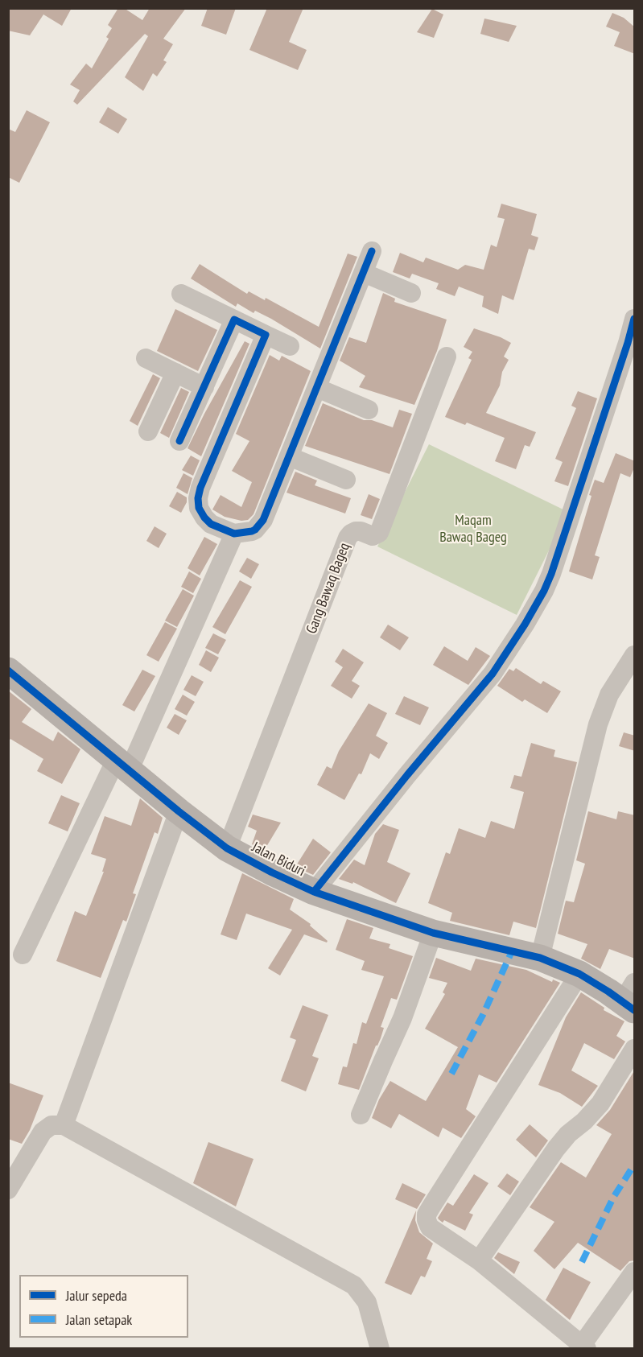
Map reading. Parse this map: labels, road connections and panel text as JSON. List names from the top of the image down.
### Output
{
  "streets": {
    "street": ["Gang Bawaq Bageq", "Jalan Biduri"]
  },
  "crossings": [
    ["Gang Bawaq Bageq", "Jalan Biduri"]
  ],
  "parks": ["Maqam Bawaq Bageg"],
  "legend": ["Jalur sepeda", "Jalan setapak"]
}
